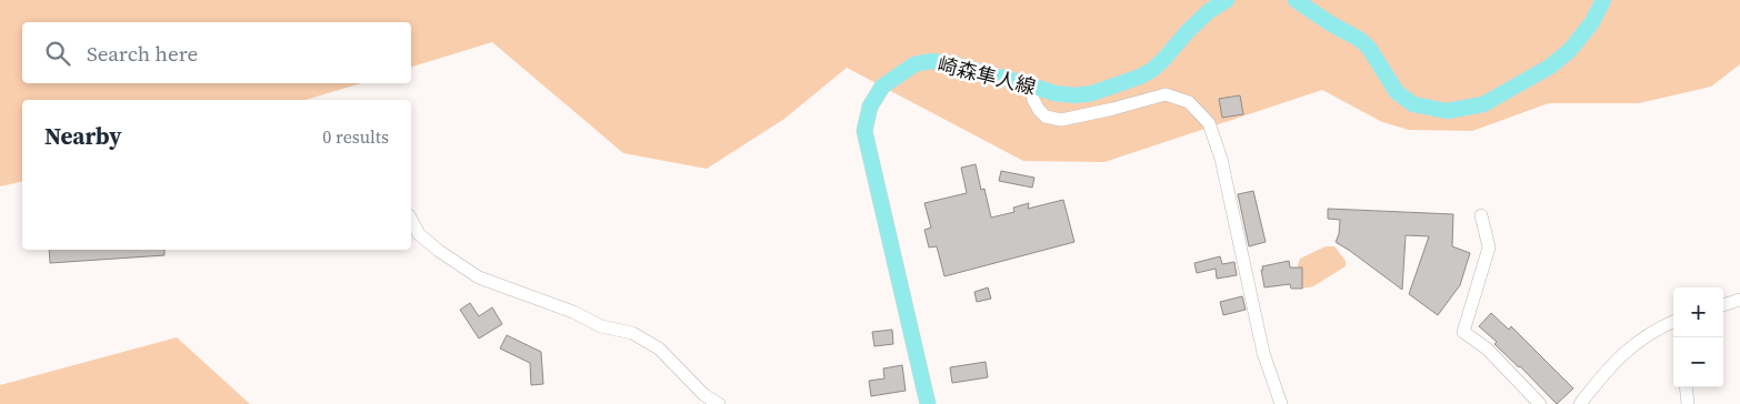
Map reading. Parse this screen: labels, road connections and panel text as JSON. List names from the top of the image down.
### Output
{
  "streets": {
    "main road": ["崎森隼人線"]
  },
  "page": {
    "search": "Search here",
    "heading": ["Nearby", "0 results"],
    "map_buttons": ["+", "−"]
  }
}
